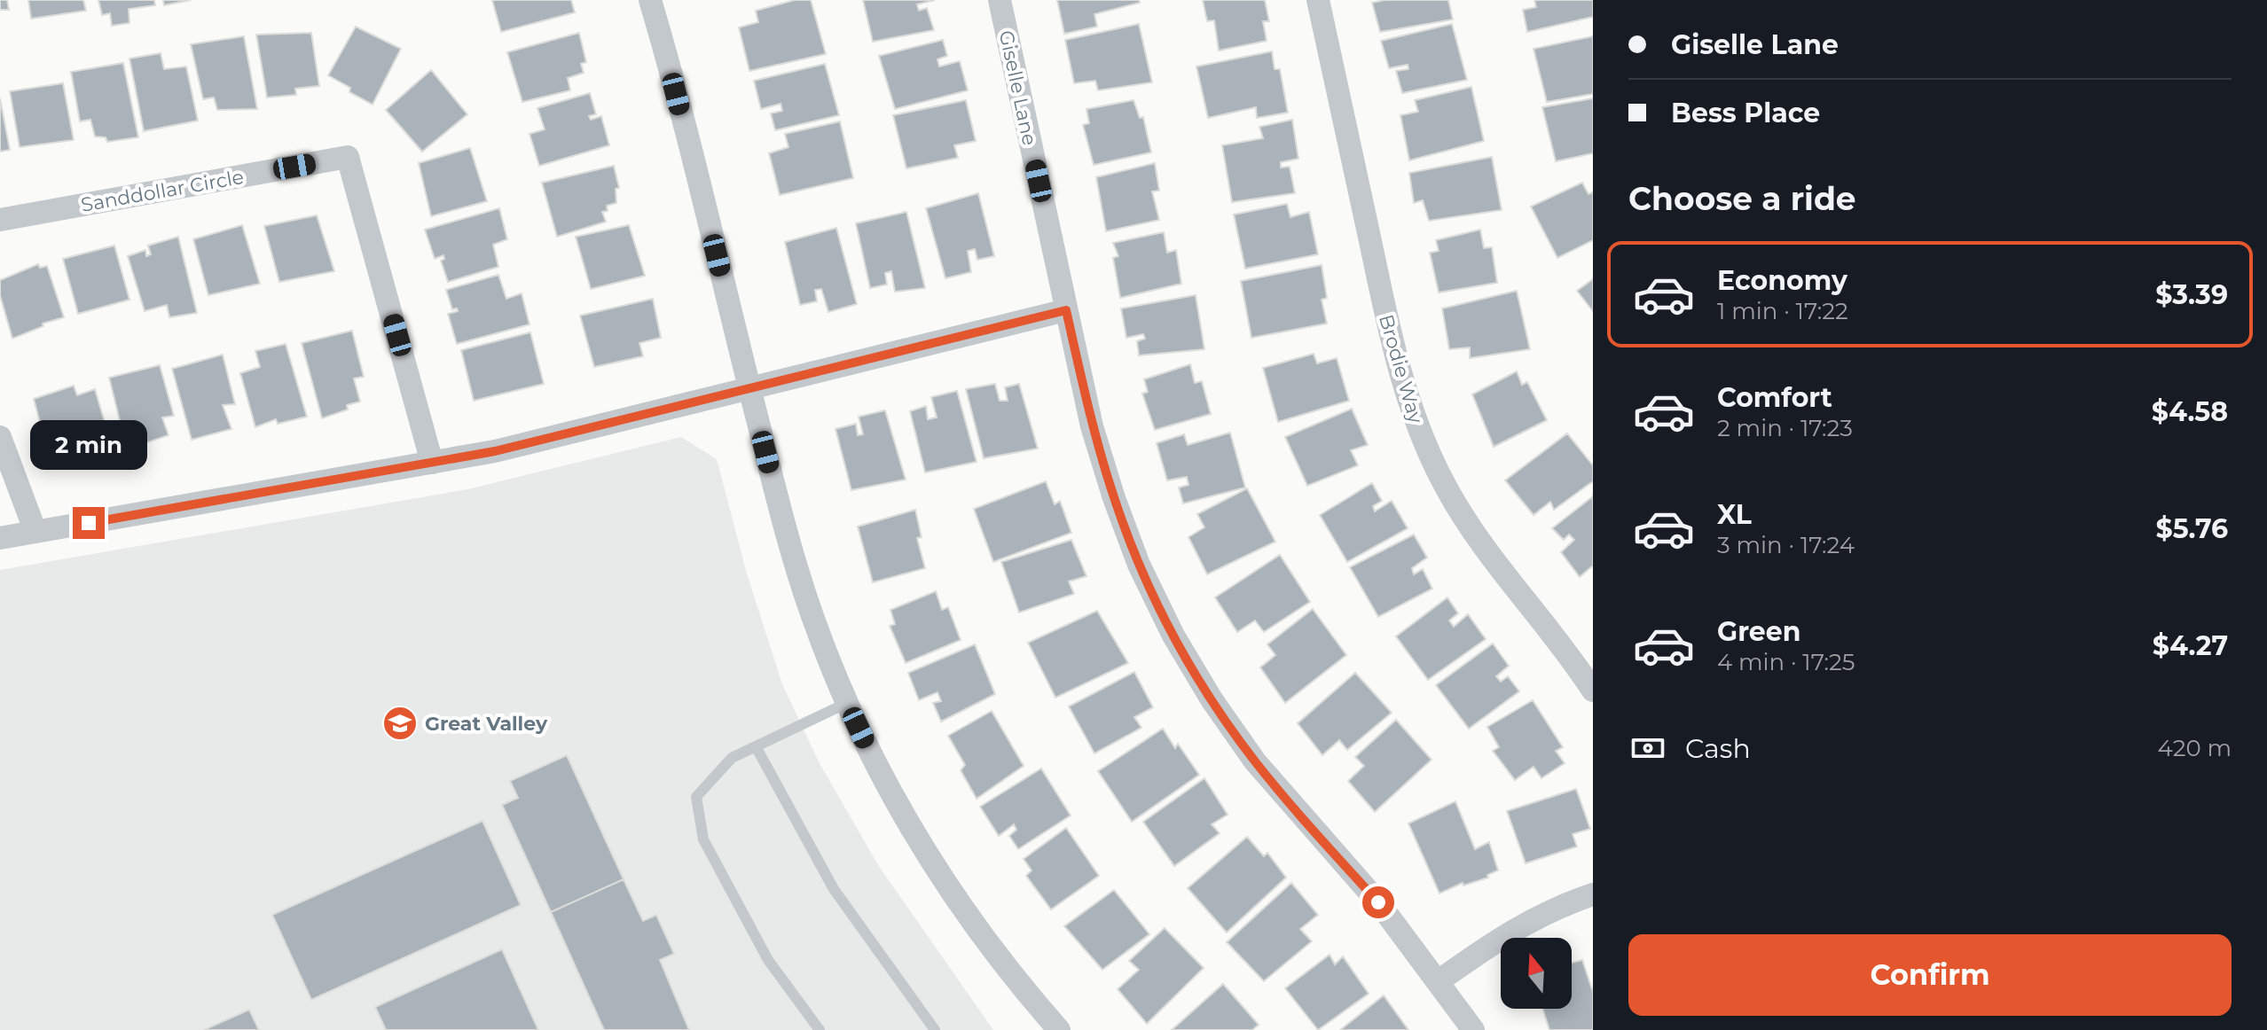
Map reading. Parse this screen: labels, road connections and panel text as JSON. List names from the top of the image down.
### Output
{
  "streets": {
    "street": ["Giselle Lane", "Sanddollar Circle", "Brodie Way"]
  },
  "places": {
    "school or university": ["Great Valley"]
  },
  "north": "top",
  "page": {
    "banner": ["Giselle Lane", "Bess Place"],
    "heading": "Choose a ride",
    "list": [
      {
        "name": "Economy",
        "note": "1 min · 17:22",
        "value": "$3.39"
      },
      {
        "name": "Comfort",
        "note": "2 min · 17:23",
        "value": "$4.58"
      },
      {
        "name": "XL",
        "note": "3 min · 17:24",
        "value": "$5.76"
      },
      {
        "name": "Green",
        "note": "4 min · 17:25",
        "value": "$4.27"
      }
    ],
    "bubble": "2 min",
    "pay": ["Cash", "420 m"],
    "buttons": "Confirm"
  }
}
